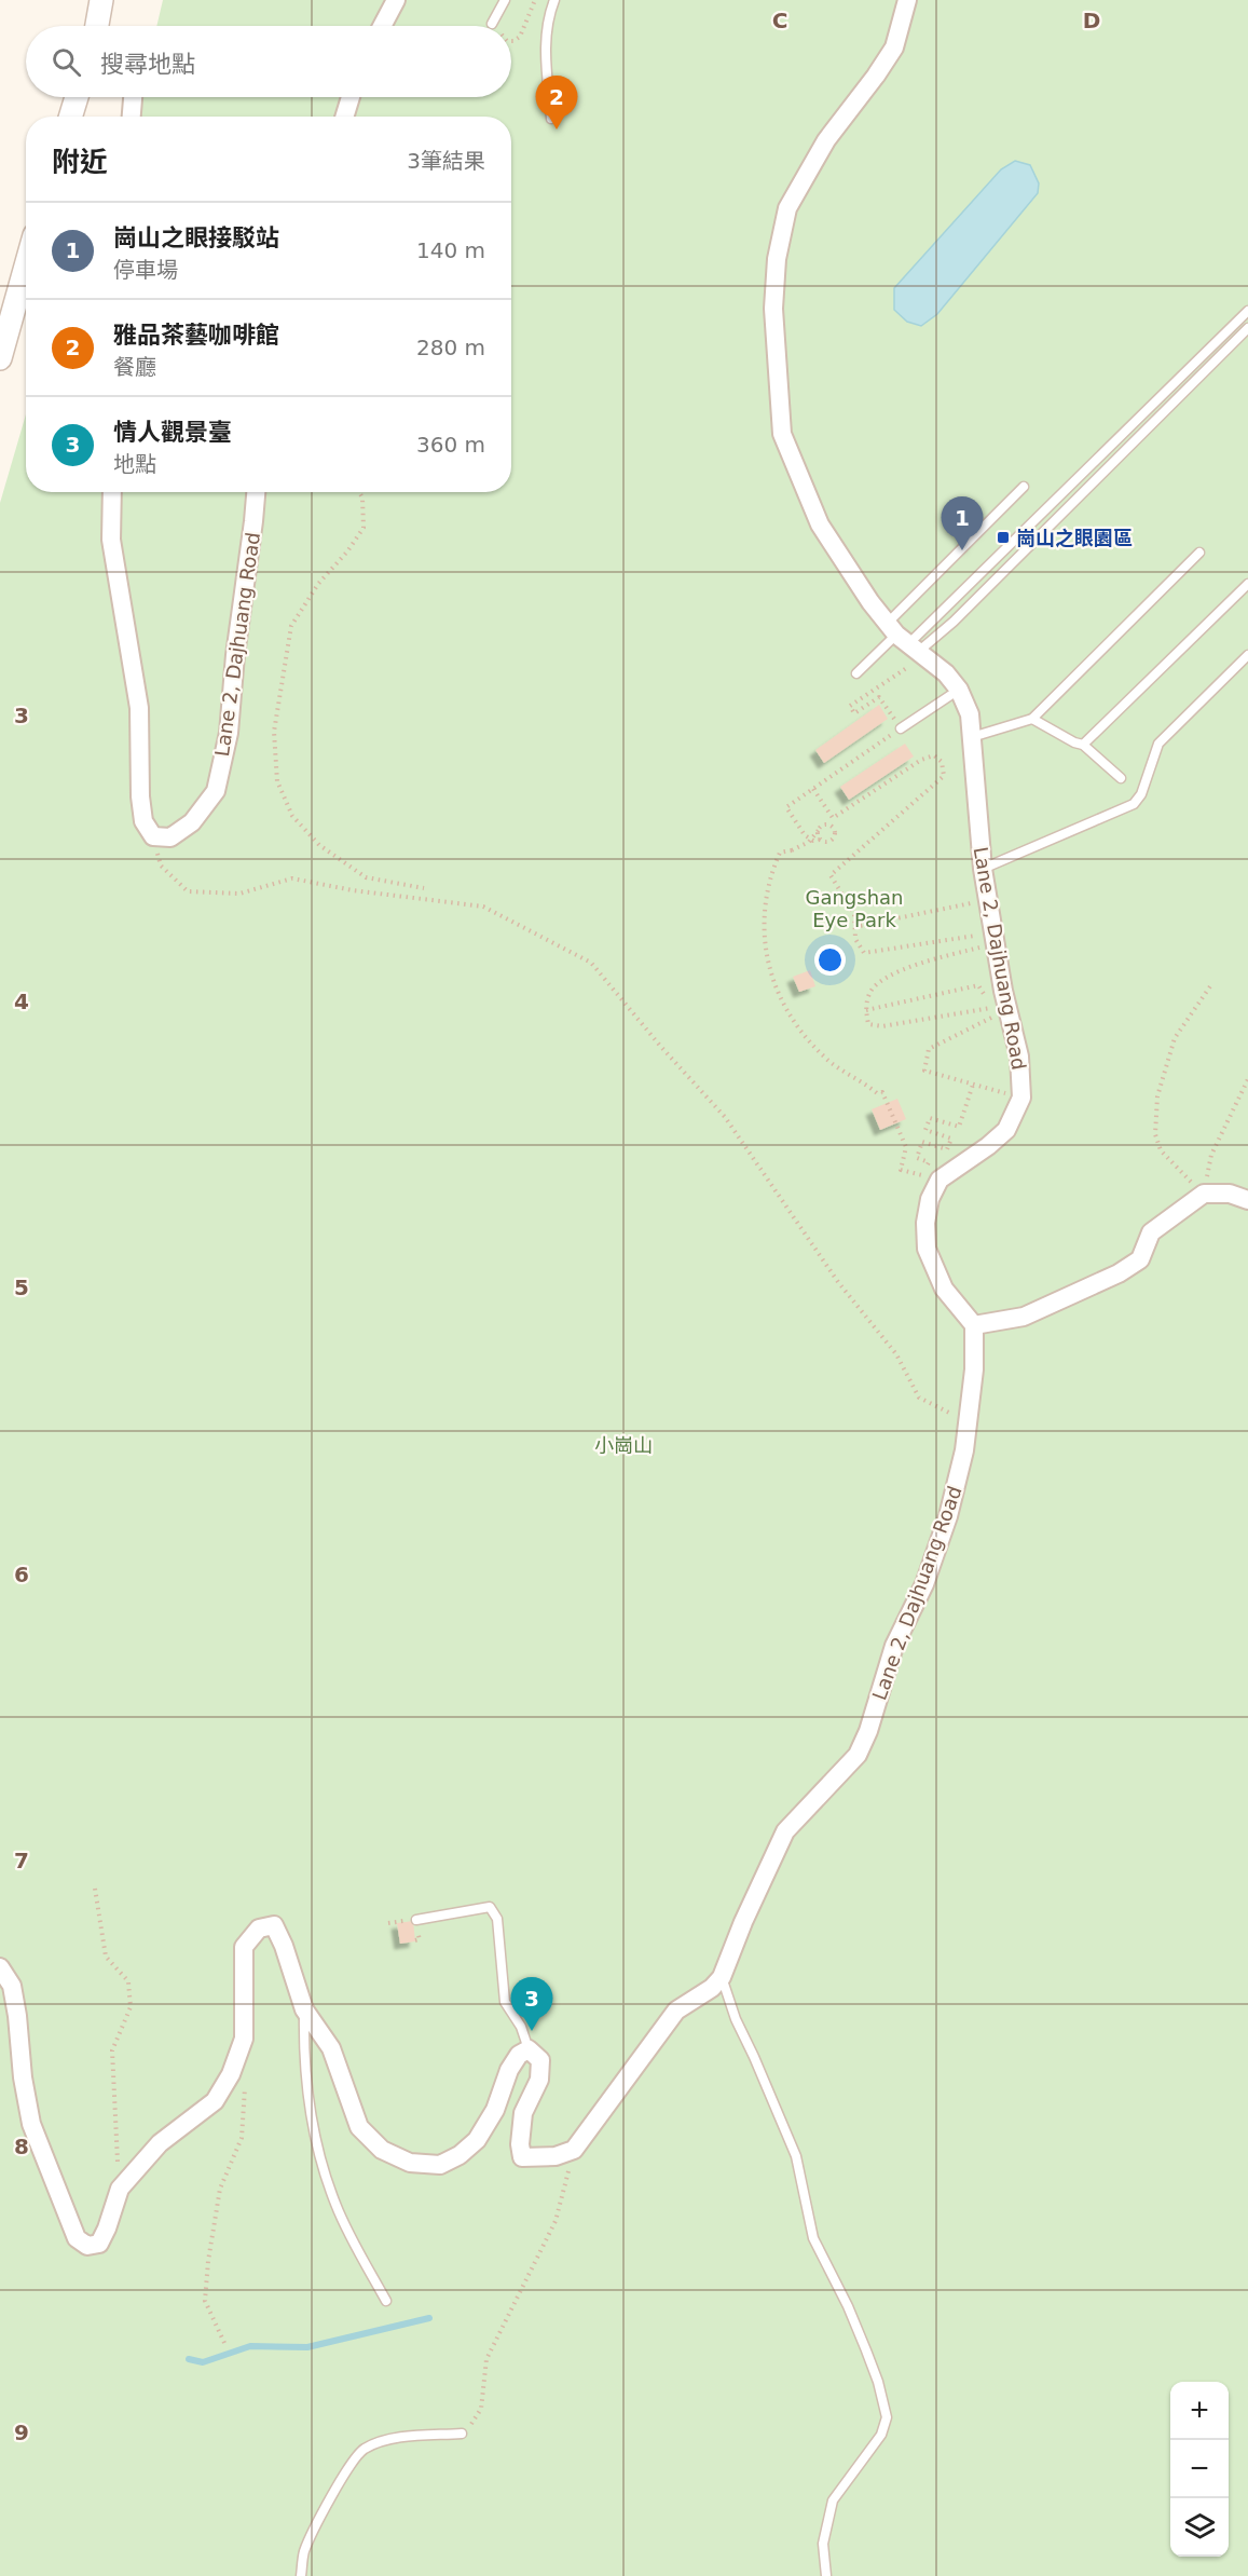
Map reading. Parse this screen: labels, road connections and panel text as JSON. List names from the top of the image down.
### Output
{
  "streets": {
    "street": ["Lane 2, Dajhuang Road"]
  },
  "parks": ["Gangshan Eye Park", "小崗山"],
  "places": {
    "transit": ["崗山之眼園區"]
  },
  "page": {
    "search": "搜尋地點",
    "pins": ["2", "1", "3"],
    "heading": ["附近", "3筆結果"],
    "list": [
      {
        "mark": "1",
        "name": "崗山之眼接駁站",
        "note": "停車場",
        "value": "140 m"
      },
      {
        "mark": "2",
        "name": "雅品茶藝咖啡館",
        "note": "餐廳",
        "value": "280 m"
      },
      {
        "mark": "3",
        "name": "情人觀景臺",
        "note": "地點",
        "value": "360 m"
      }
    ],
    "map_buttons": ["+", "−"]
  },
  "grid": {
    "columns": ["C", "D"],
    "rows": [
      "3",
      "4",
      "5",
      "6",
      "7",
      "8",
      "9"
    ]
  }
}
